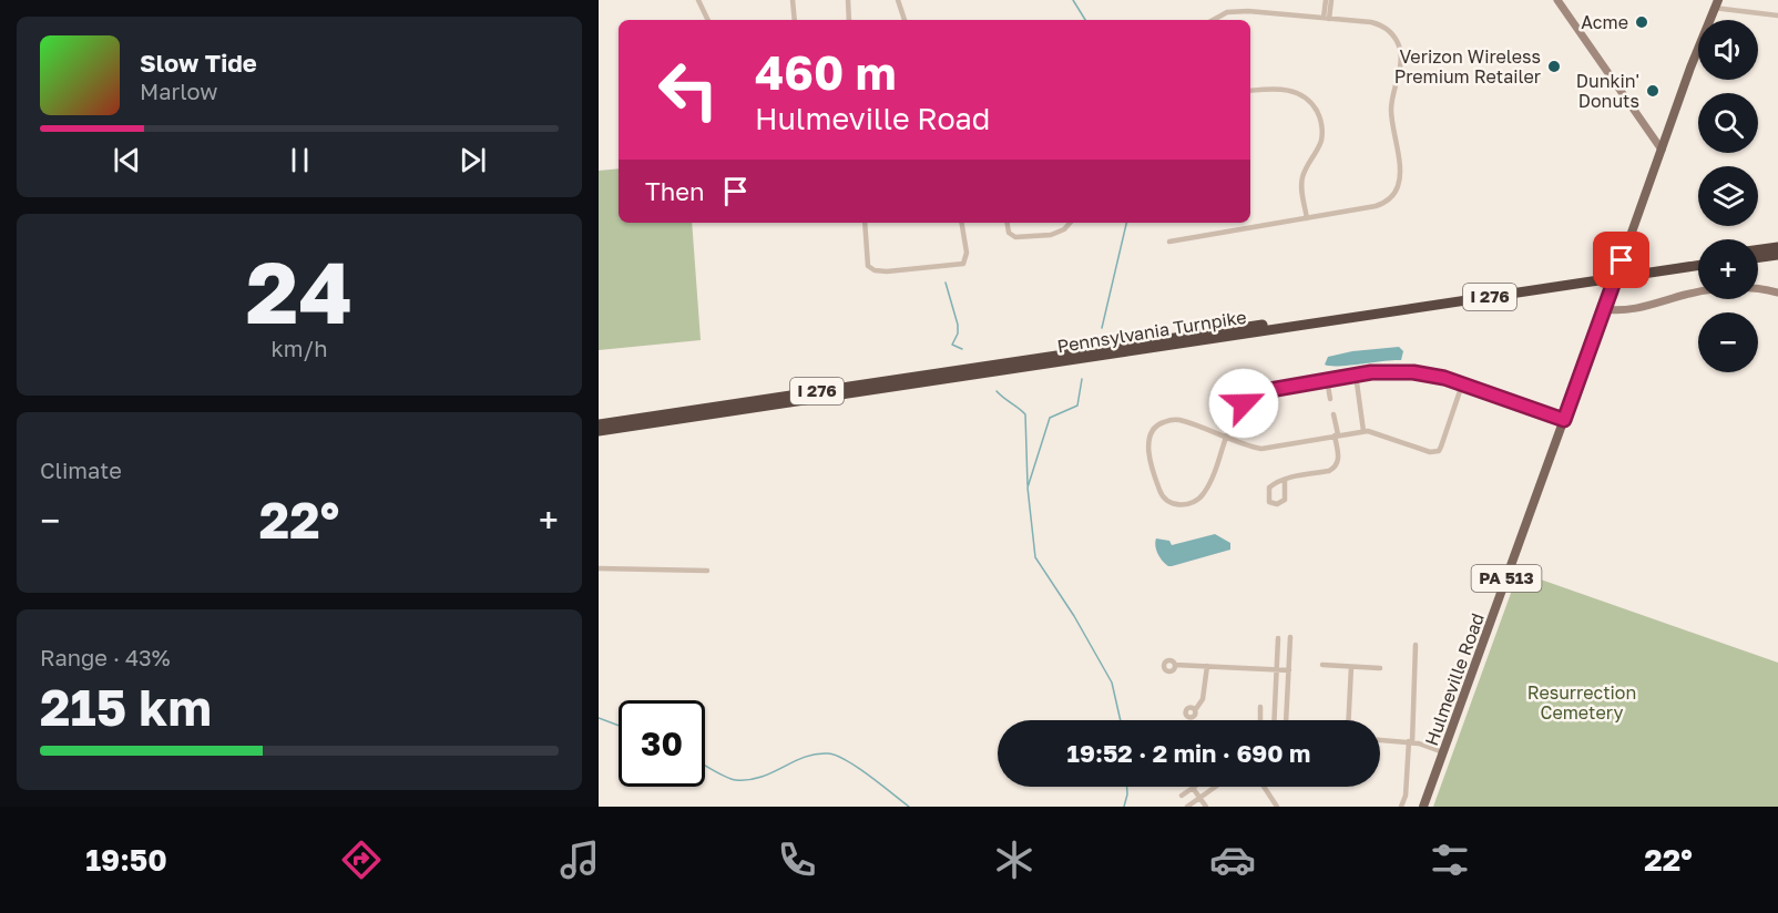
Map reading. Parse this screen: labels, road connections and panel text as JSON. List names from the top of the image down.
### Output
{
  "streets": {
    "highway": ["I 276", "Pennsylvania Turnpike"],
    "main road": ["PA 513", "Hulmeville Road"]
  },
  "parks": ["Resurrection Cemetery"],
  "places": ["Acme", "Verizon Wireless Premium Retailer", "Dunkin' Donuts"],
  "page": {
    "map_buttons": ["+", "−"],
    "turn": ["460 m", "Hulmeville Road"],
    "song": ["Slow Tide", "Marlow"],
    "then": "Then",
    "tile": [
      ["24", "km/h"],
      "Climate",
      ["Range · 43%", "215 km"]
    ],
    "heat": ["−", "22°", "+"],
    "limit": "30",
    "trip": "19:52 · 2 min · 690 m",
    "tabs": ["19:50", "22°"]
  }
}
